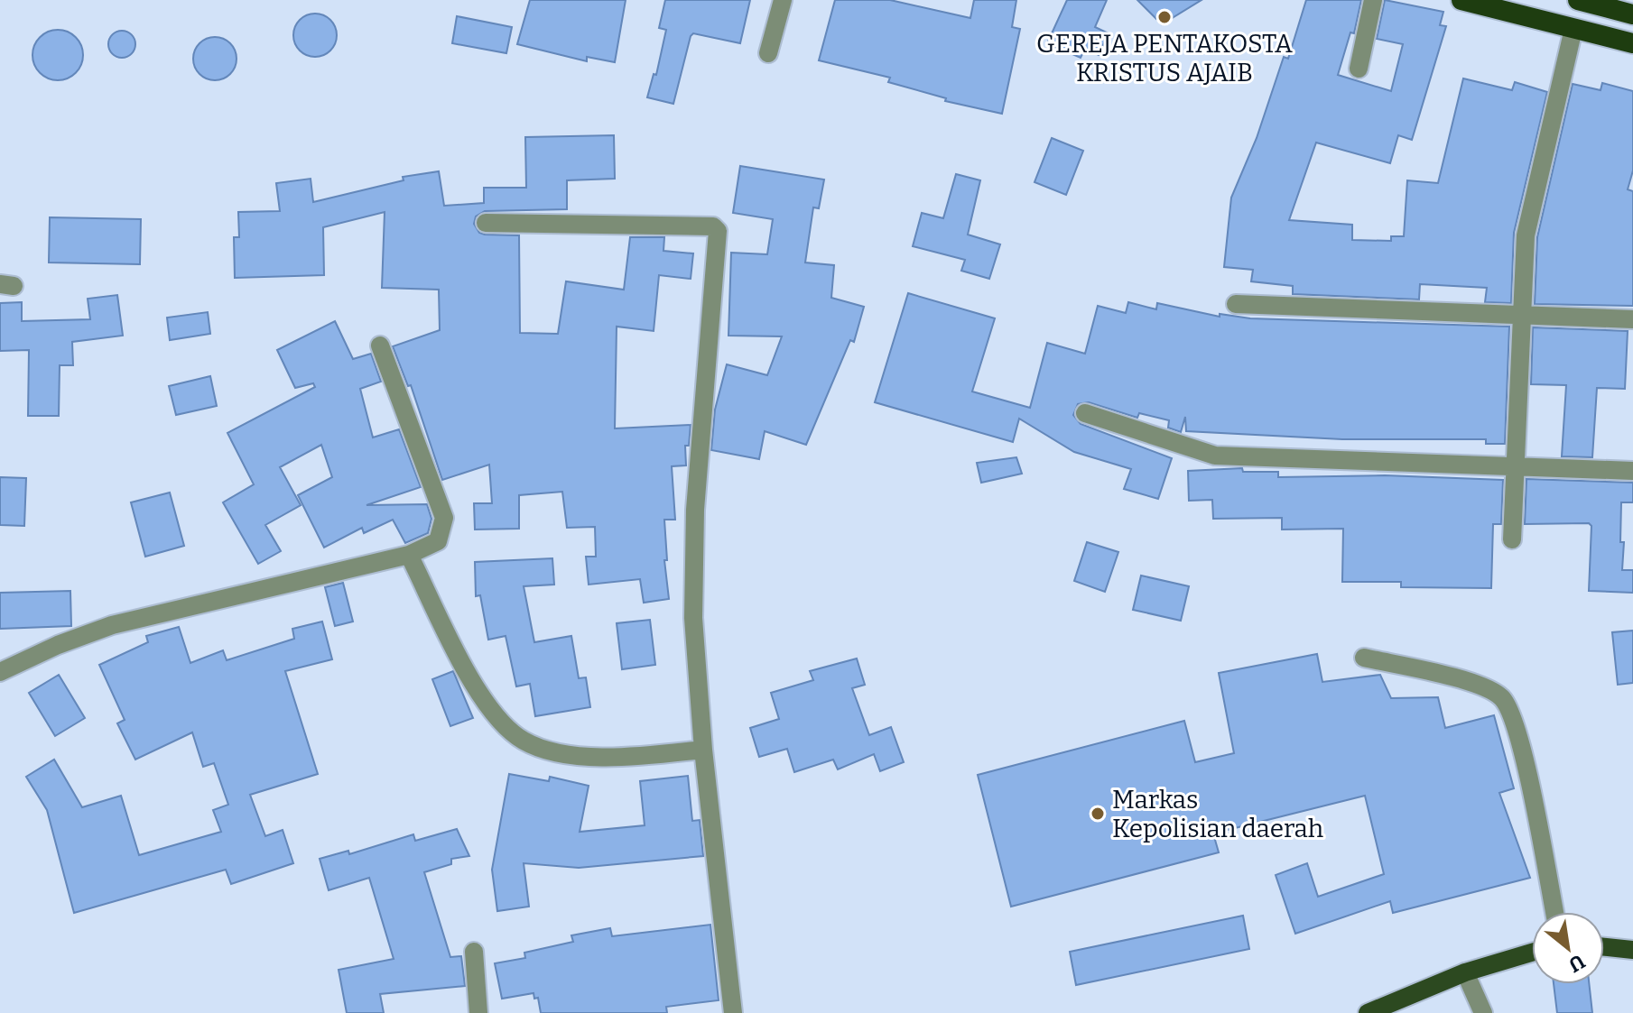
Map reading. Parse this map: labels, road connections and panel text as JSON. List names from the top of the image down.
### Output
{
  "places": ["GEREJA PENTAKOSTA KRISTUS AJAIB", "Markas Kepolisian daerah"],
  "north": "bottom right"
}
